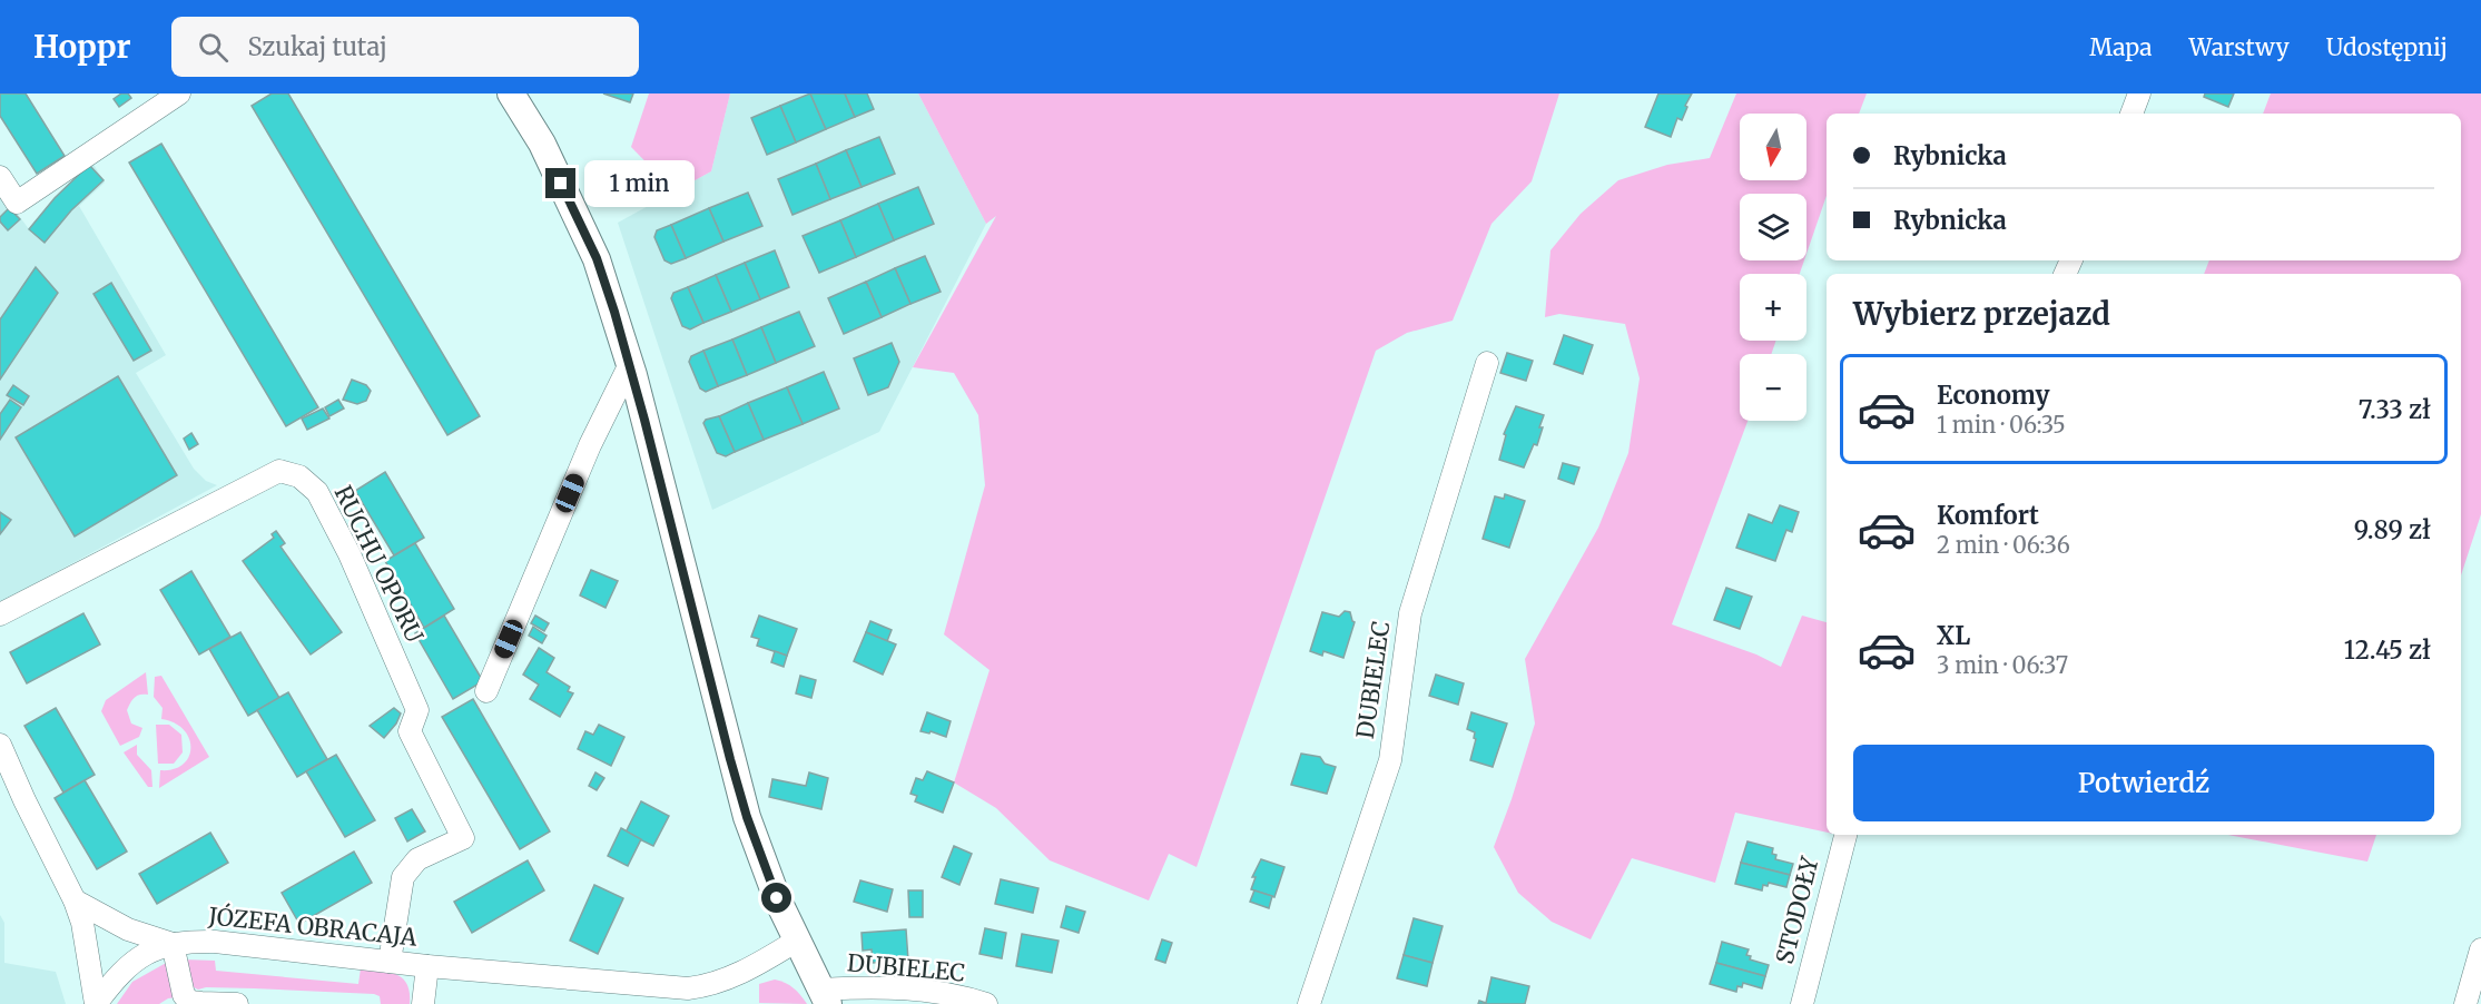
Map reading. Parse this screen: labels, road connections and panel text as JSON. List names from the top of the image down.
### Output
{
  "streets": {
    "street": [
      "RUCHU OPORU",
      "DUBIELEC",
      "STODOŁY",
      "JÓZEFA OBRACAJA"
    ]
  },
  "crossings": [
    ["RUCHU OPORU", "JÓZEFA OBRACAJA"]
  ],
  "north": "bottom",
  "page": {
    "header": "Hoppr",
    "search": "Szukaj tutaj",
    "nav": ["Mapa", "Warstwy", "Udostępnij"],
    "map_buttons": ["+", "−"],
    "banner": ["Rybnicka", "Rybnicka"],
    "bubble": "1 min",
    "heading": "Wybierz przejazd",
    "list": [
      {
        "name": "Economy",
        "note": "1 min · 06:35",
        "value": "7.33 zł"
      },
      {
        "name": "Komfort",
        "note": "2 min · 06:36",
        "value": "9.89 zł"
      },
      {
        "name": "XL",
        "note": "3 min · 06:37",
        "value": "12.45 zł"
      }
    ],
    "buttons": "Potwierdź"
  }
}
